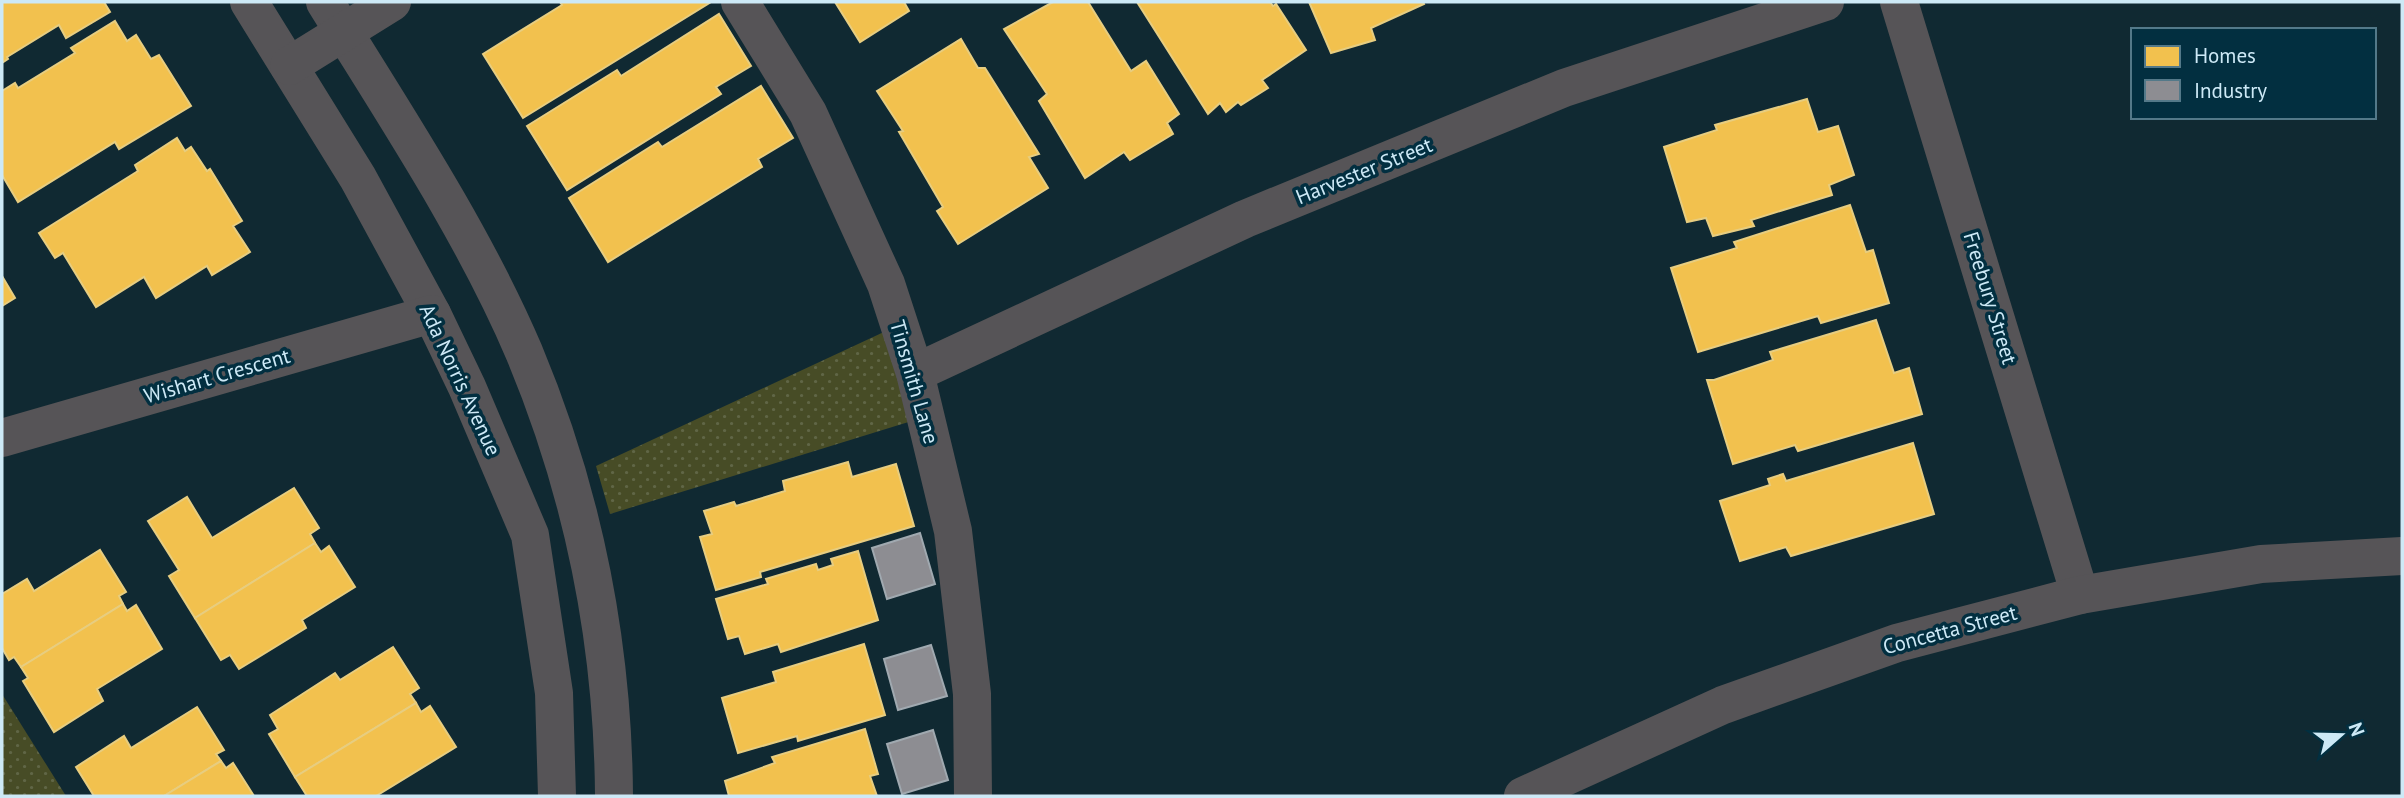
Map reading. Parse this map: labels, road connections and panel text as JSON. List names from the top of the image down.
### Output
{
  "streets": {
    "street": [
      "Harvester Street",
      "Freebury Street",
      "Wishart Crescent",
      "Ada Norris Avenue",
      "Tinsmith Lane",
      "Concetta Street"
    ]
  },
  "crossings": [
    ["Harvester Street", "Tinsmith Lane"],
    ["Freebury Street", "Concetta Street"],
    ["Wishart Crescent", "Ada Norris Avenue"]
  ],
  "legend": ["Homes", "Industry"],
  "north": "right"
}
